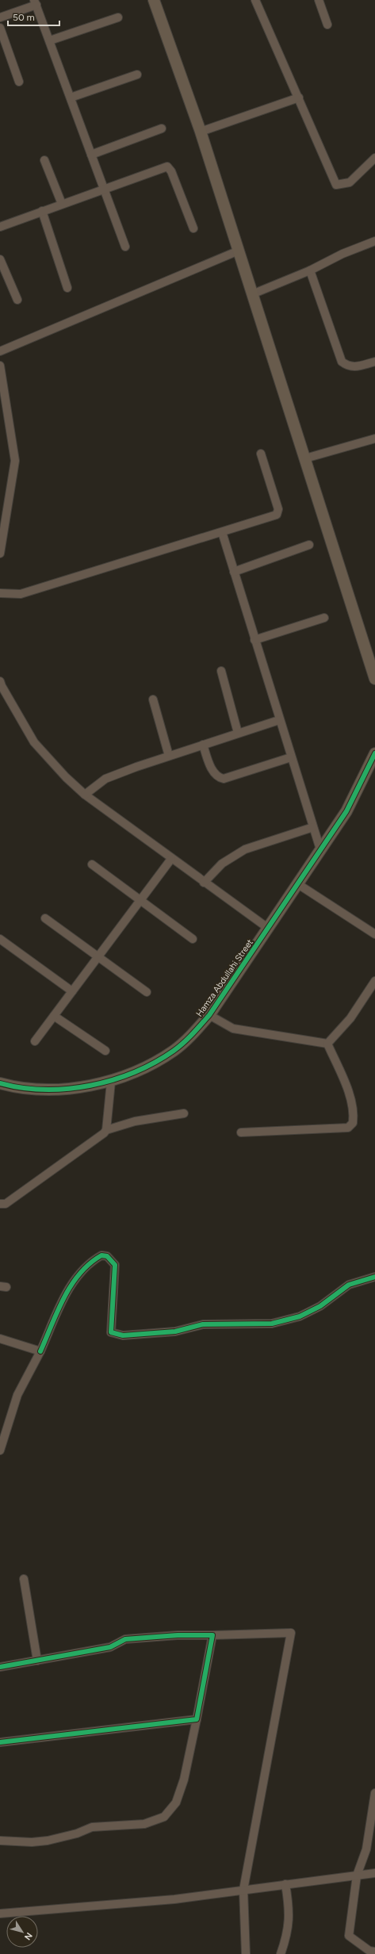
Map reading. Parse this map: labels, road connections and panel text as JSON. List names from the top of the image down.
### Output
{
  "streets": {
    "main road": ["Hamza Abdullahi Street"]
  },
  "scale_bar": "50 m",
  "north": "bottom right"
}
